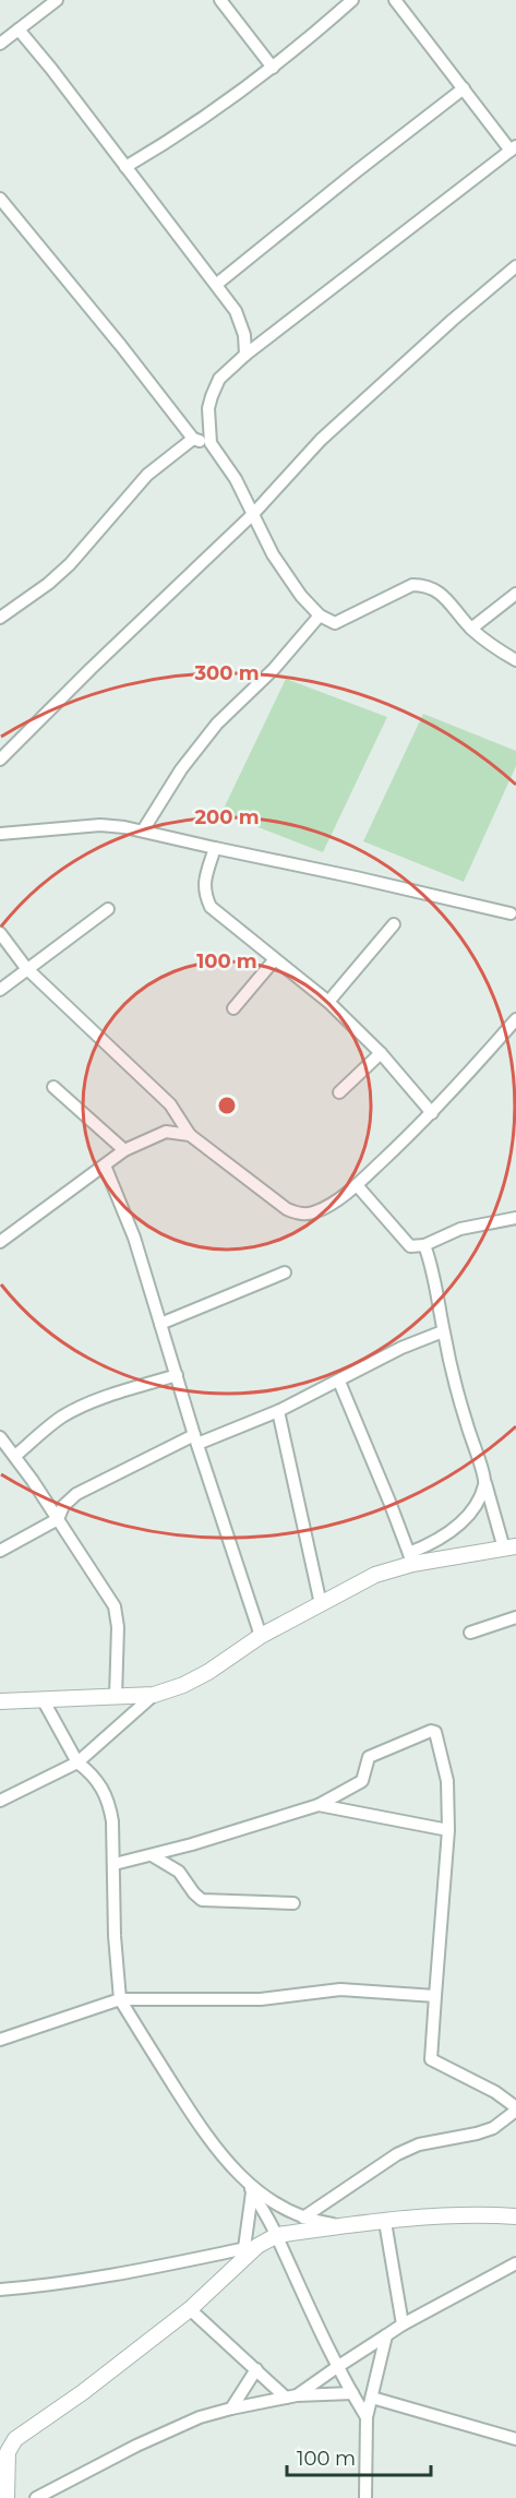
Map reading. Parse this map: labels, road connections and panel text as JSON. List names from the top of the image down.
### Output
{
  "scale_bar": "100 m",
  "rings": ["300 m", "200 m", "100 m"]
}
